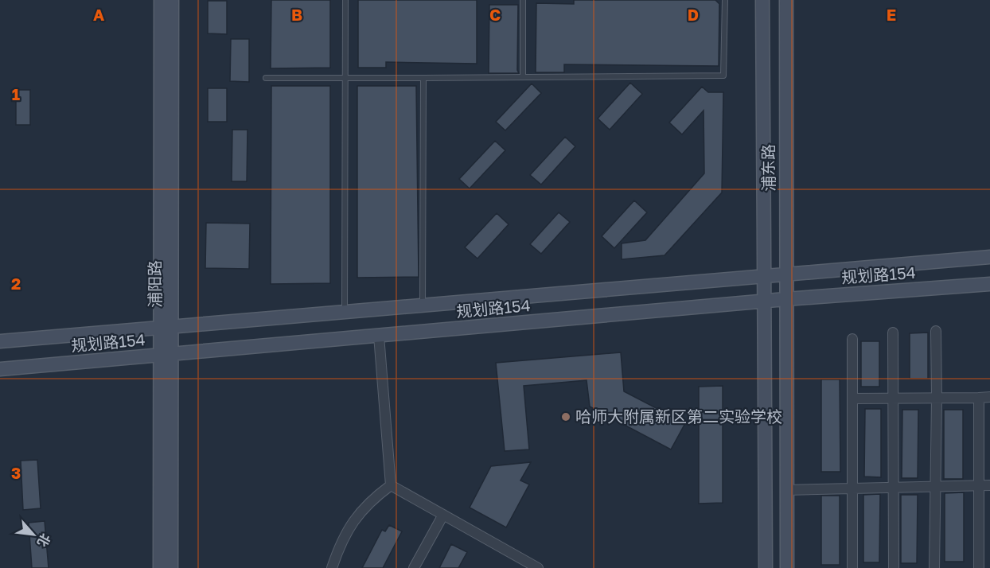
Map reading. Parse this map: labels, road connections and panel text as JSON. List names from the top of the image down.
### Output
{
  "streets": {
    "main road": ["浦东路", "规划路154", "浦阳路"]
  },
  "crossings": [
    ["浦东路", "规划路154"],
    ["规划路154", "浦阳路"]
  ],
  "places": ["哈师大附属新区第二实验学校"],
  "north": "bottom right",
  "grid": {
    "columns": [
      "A",
      "B",
      "C",
      "D",
      "E"
    ],
    "rows": ["1", "2", "3"]
  }
}
